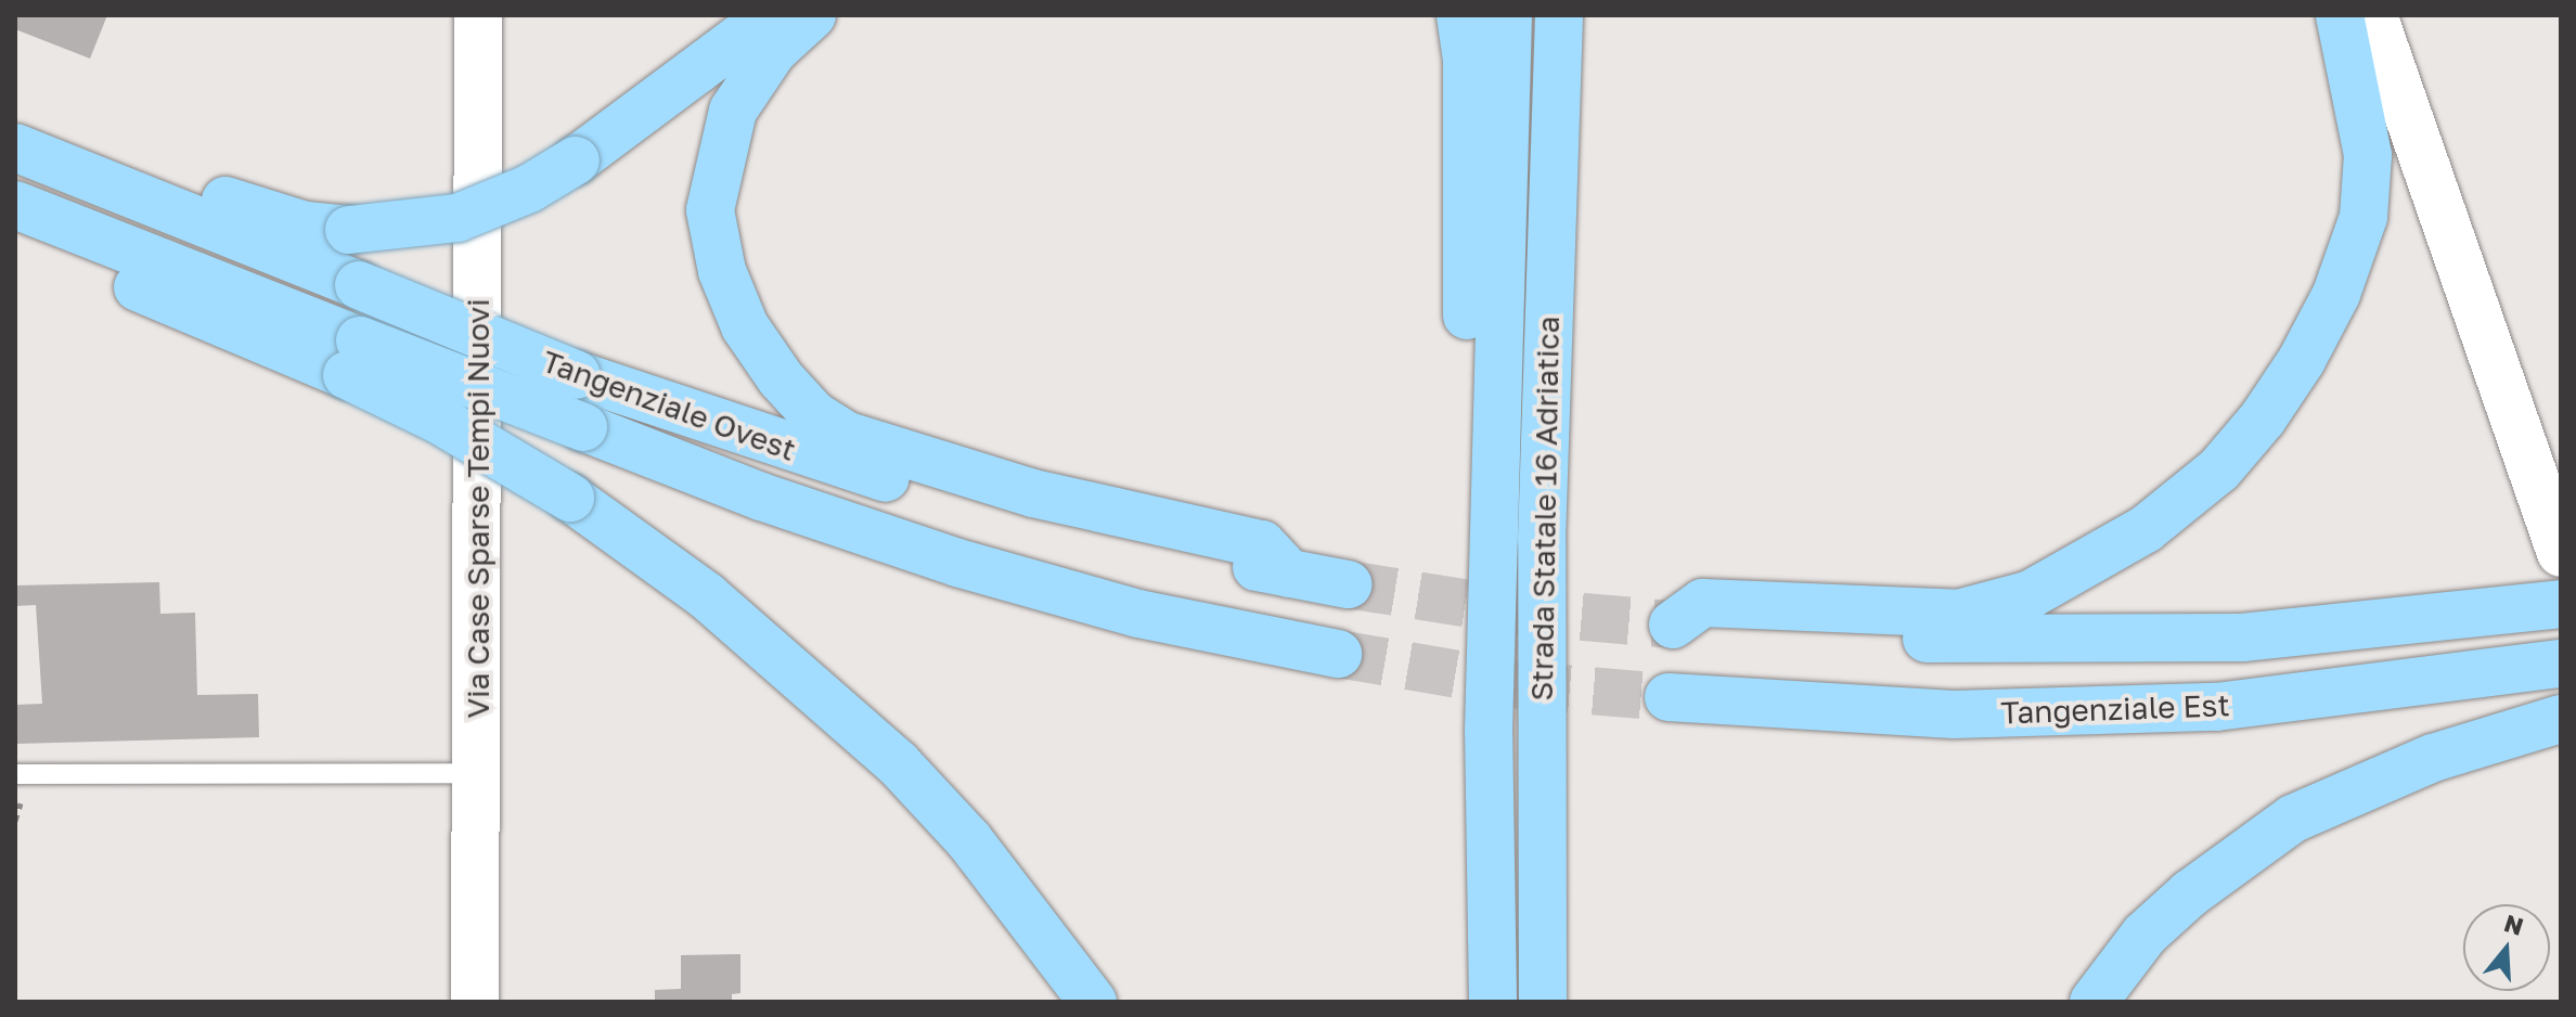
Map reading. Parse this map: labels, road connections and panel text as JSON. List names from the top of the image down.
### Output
{
  "streets": {
    "highway": ["Tangenziale Ovest", "Strada Statale 16 Adriatica", "Tangenziale Est"],
    "street": ["Via Case Sparse Tempi Nuovi"]
  },
  "north": "top"
}
